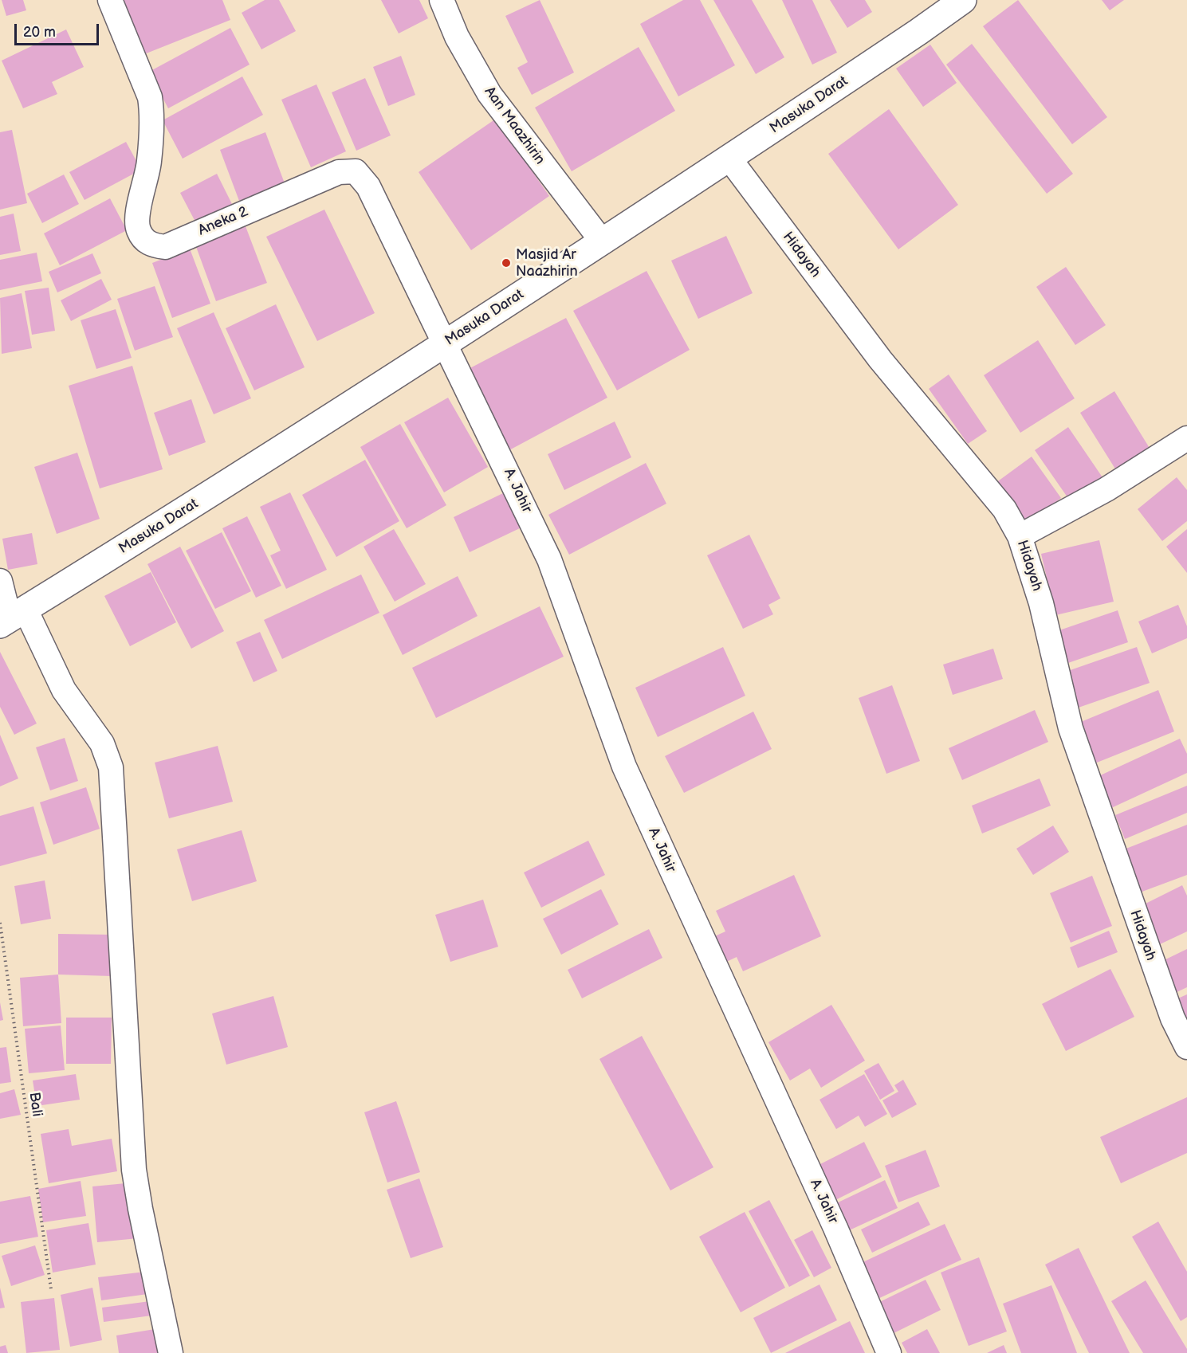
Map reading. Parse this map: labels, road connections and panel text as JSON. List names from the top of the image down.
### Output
{
  "streets": {
    "main road": ["Masuka Darat"],
    "street": [
      "Aan Maazhirin",
      "Aneka 2",
      "Hidayah",
      "A. Jahir"
    ],
    "path": ["Bali"]
  },
  "crossings": [
    ["Masuka Darat", "Aan Maazhirin"],
    ["Masuka Darat", "Aneka 2"],
    ["Masuka Darat", "Hidayah"],
    ["Masuka Darat", "A. Jahir"],
    ["Aneka 2", "A. Jahir"]
  ],
  "places": ["Masjid Ar Naazhirin"],
  "scale_bar": "20 m"
}
